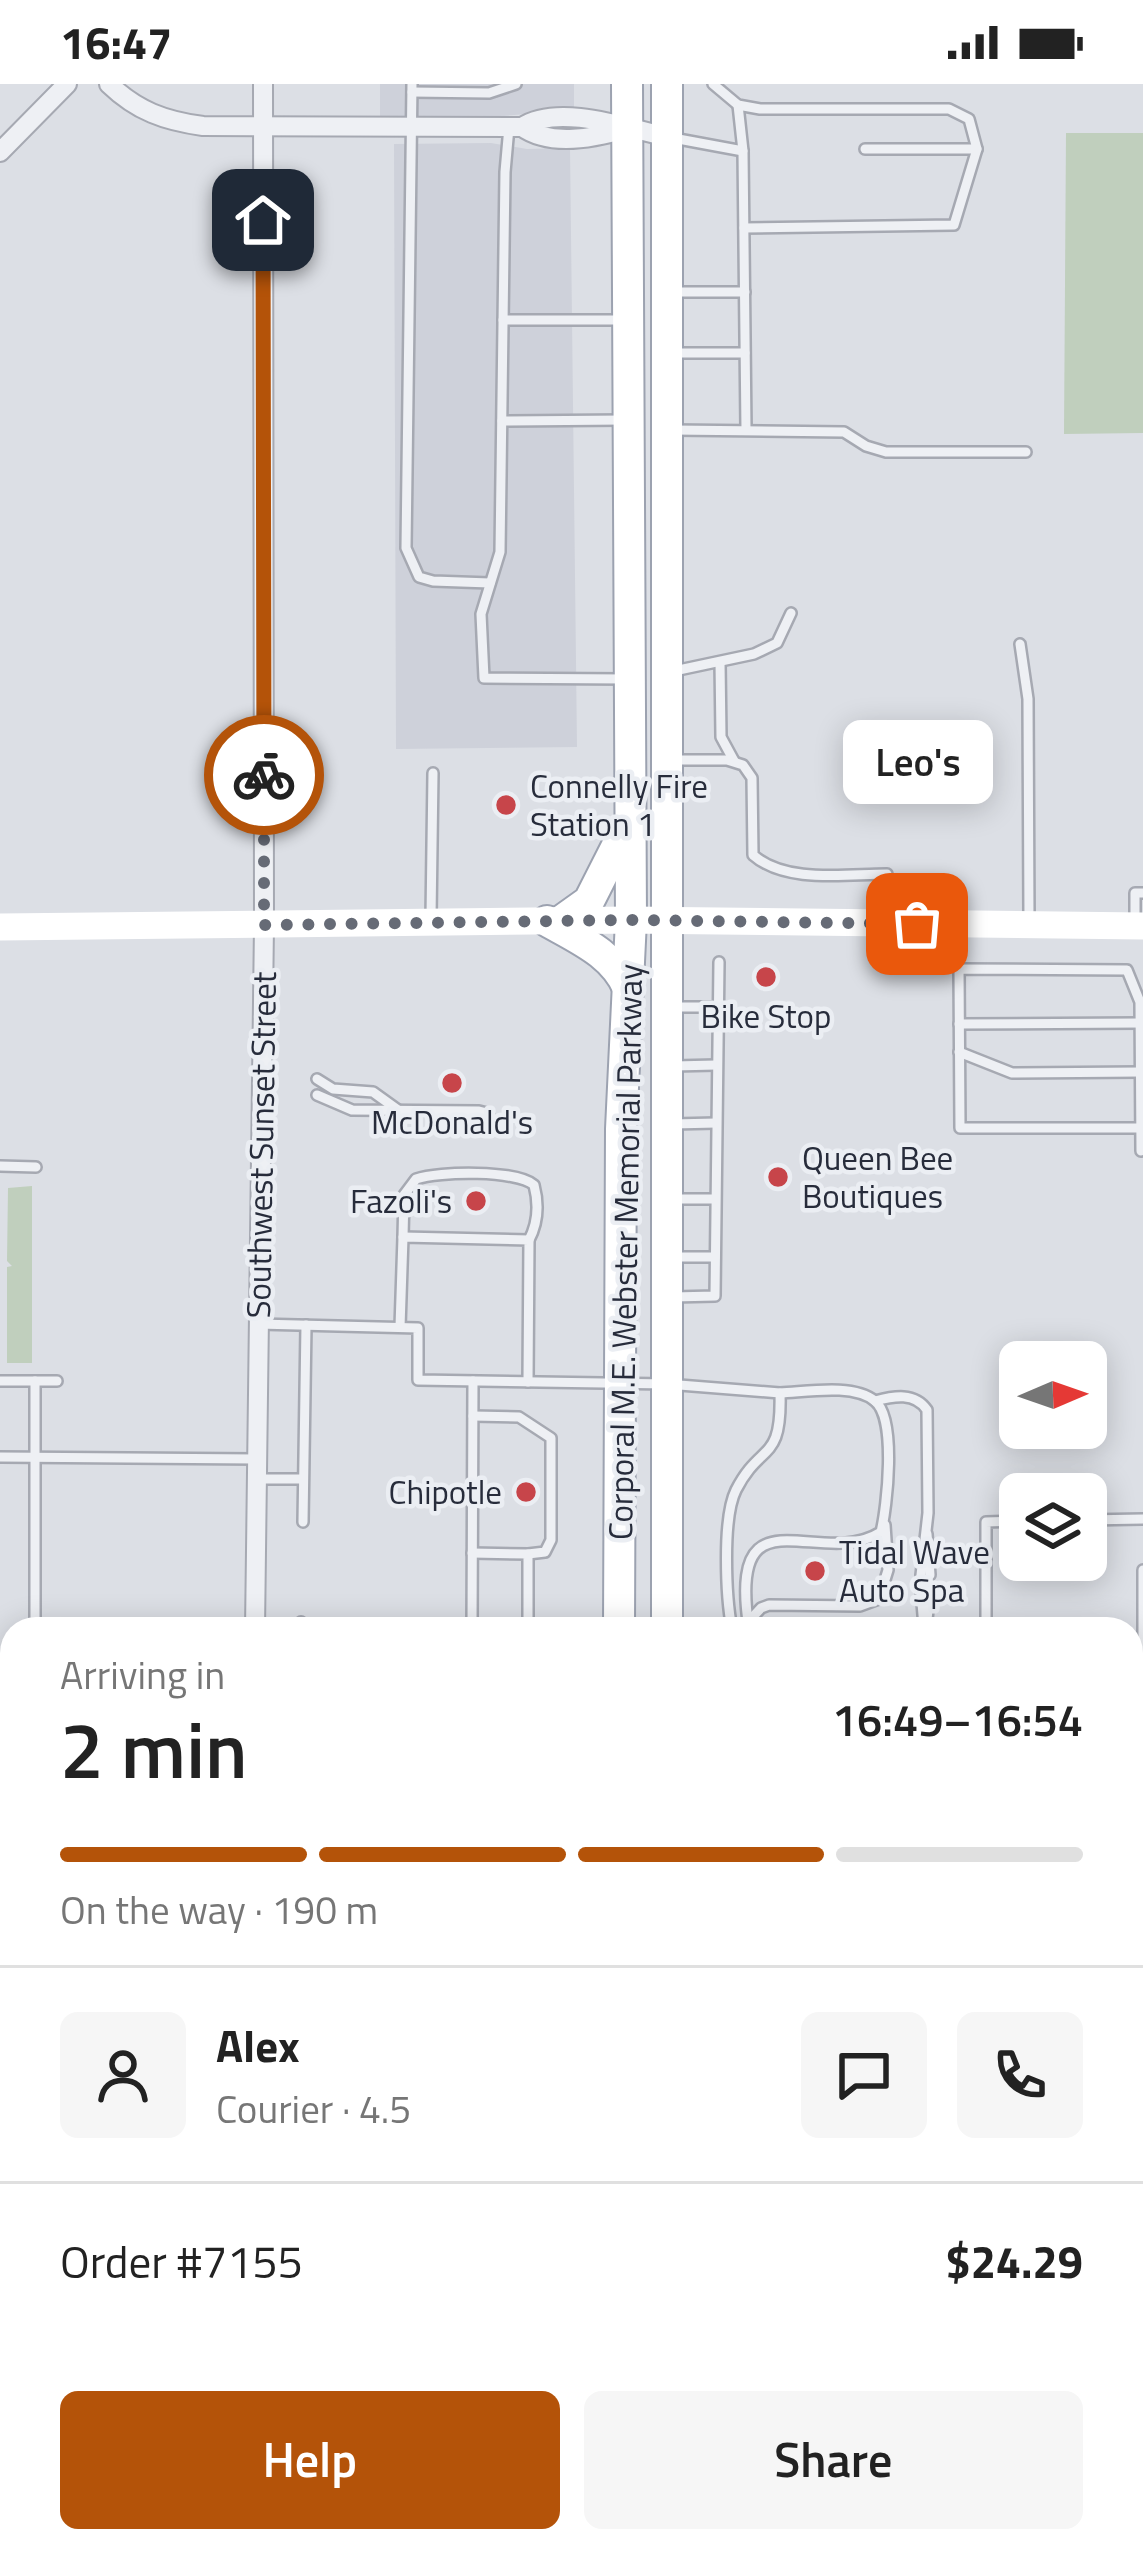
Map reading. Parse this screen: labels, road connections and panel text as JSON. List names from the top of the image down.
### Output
{
  "streets": {
    "main road": ["Corporal M.E. Webster Memorial Parkway"],
    "street": ["Southwest Sunset Street"]
  },
  "places": [
    "Connelly Fire Station 1",
    "Leo's",
    "Bike Stop",
    "McDonald's",
    "Queen Bee Boutiques",
    "Fazoli's",
    "Chipotle",
    "Tidal Wave Auto Spa"
  ],
  "north": "right",
  "page": {
    "status": "16:47",
    "bubble": "Leo's",
    "heading": ["2 min", "Arriving in", "16:49–16:54"],
    "panel": [
      "Alex",
      "Courier · 4.5",
      "Order #7155",
      "$24.29"
    ],
    "bar": "On the way · 190 m",
    "buttons": ["Help", "Share"]
  }
}
